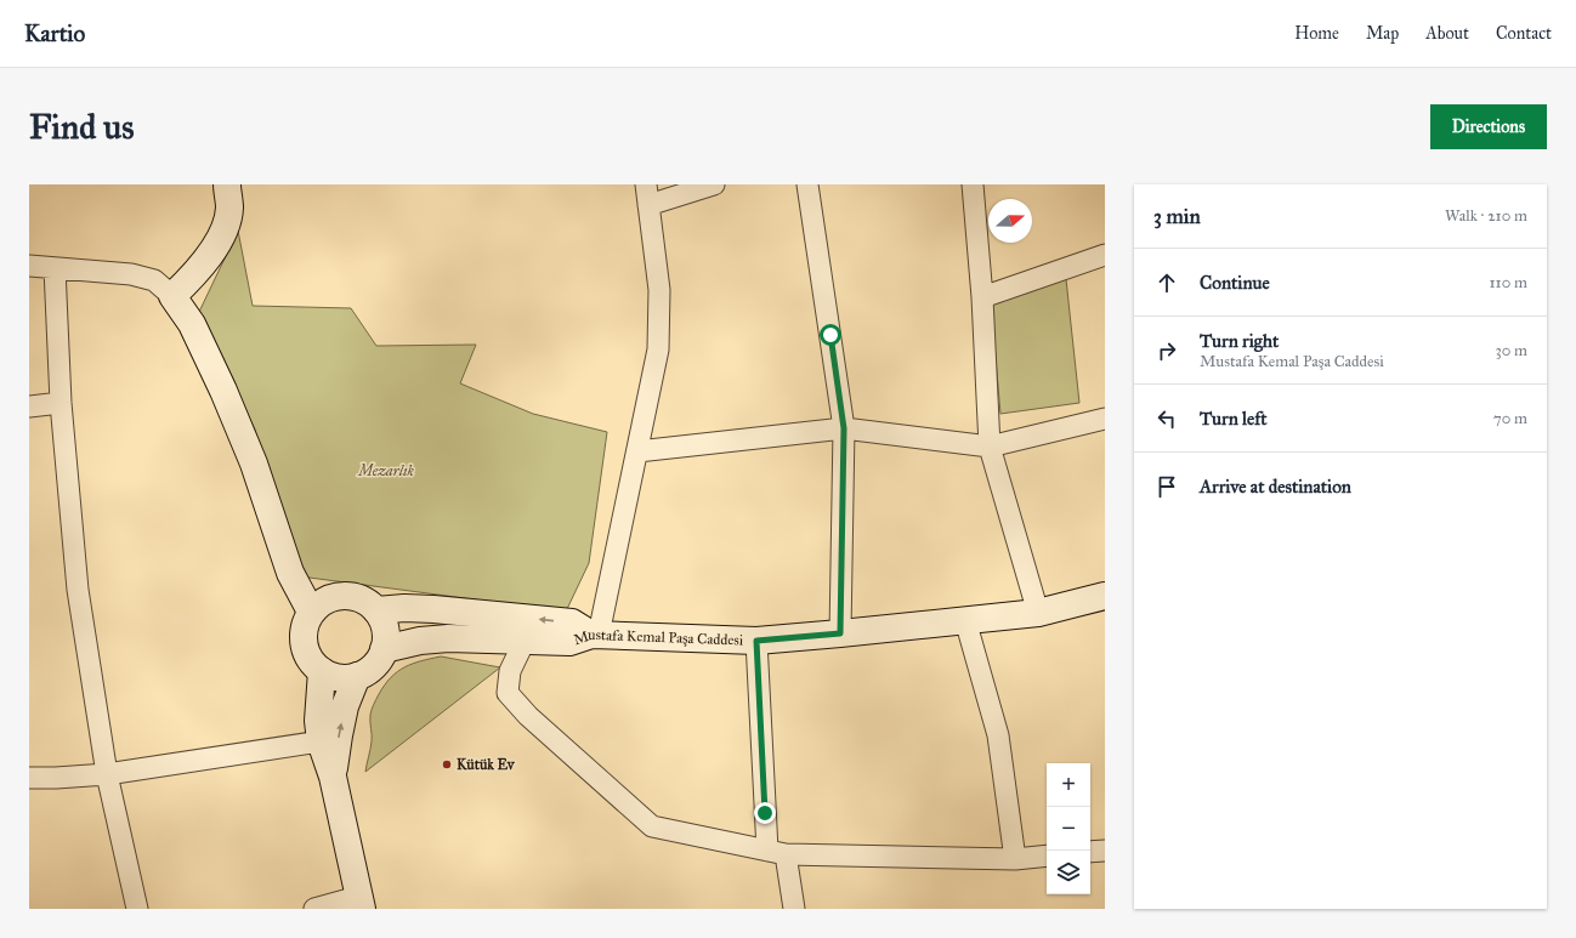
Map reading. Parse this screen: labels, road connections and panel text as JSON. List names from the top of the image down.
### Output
{
  "streets": {
    "street": ["Mustafa Kemal Paşa Caddesi"]
  },
  "parks": ["Mezarlık"],
  "places": ["Kütük Ev"],
  "north": "right",
  "page": {
    "header": "Kartio",
    "nav": [
      "Home",
      "Map",
      "About",
      "Contact"
    ],
    "buttons": "Directions",
    "title": "Find us",
    "heading": ["3 min", "Walk · 210 m"],
    "list": [
      ["Continue", "110 m"],
      ["Turn right", "Mustafa Kemal Paşa Caddesi", "30 m"],
      ["Turn left", "70 m"],
      "Arrive at destination"
    ],
    "map_buttons": ["+", "−"]
  }
}
